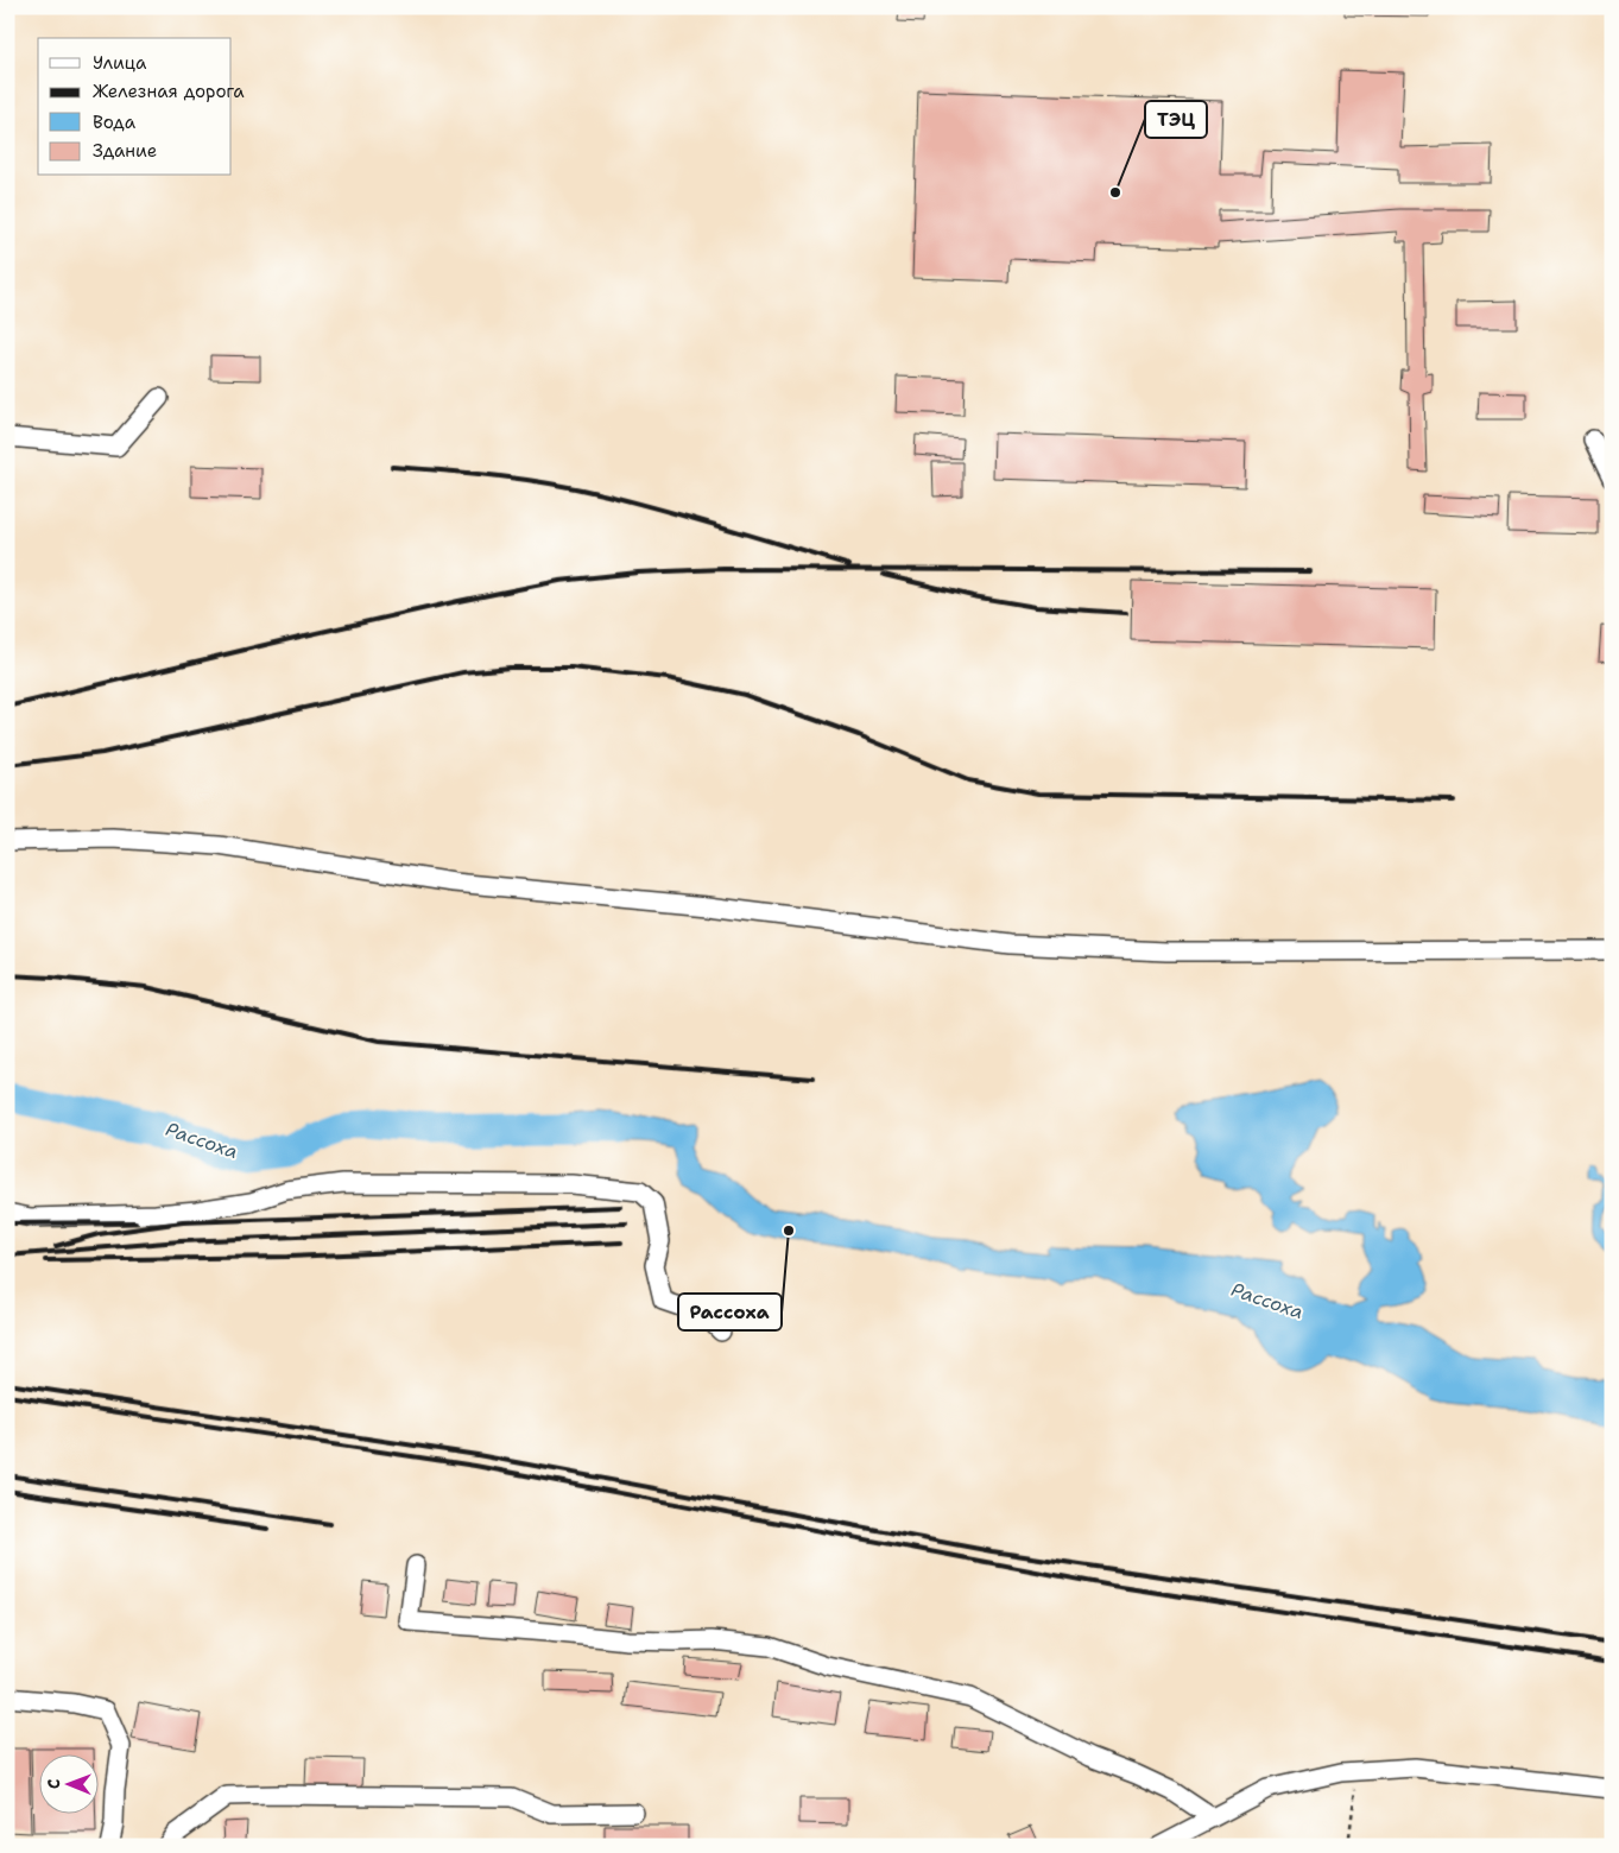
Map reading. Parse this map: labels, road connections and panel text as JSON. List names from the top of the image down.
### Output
{
  "water": ["Рассоха"],
  "places": ["ТЭЦ", "Рассоха"],
  "legend": [
    "Улица",
    "Железная дорога",
    "Вода",
    "Здание"
  ],
  "north": "left"
}
